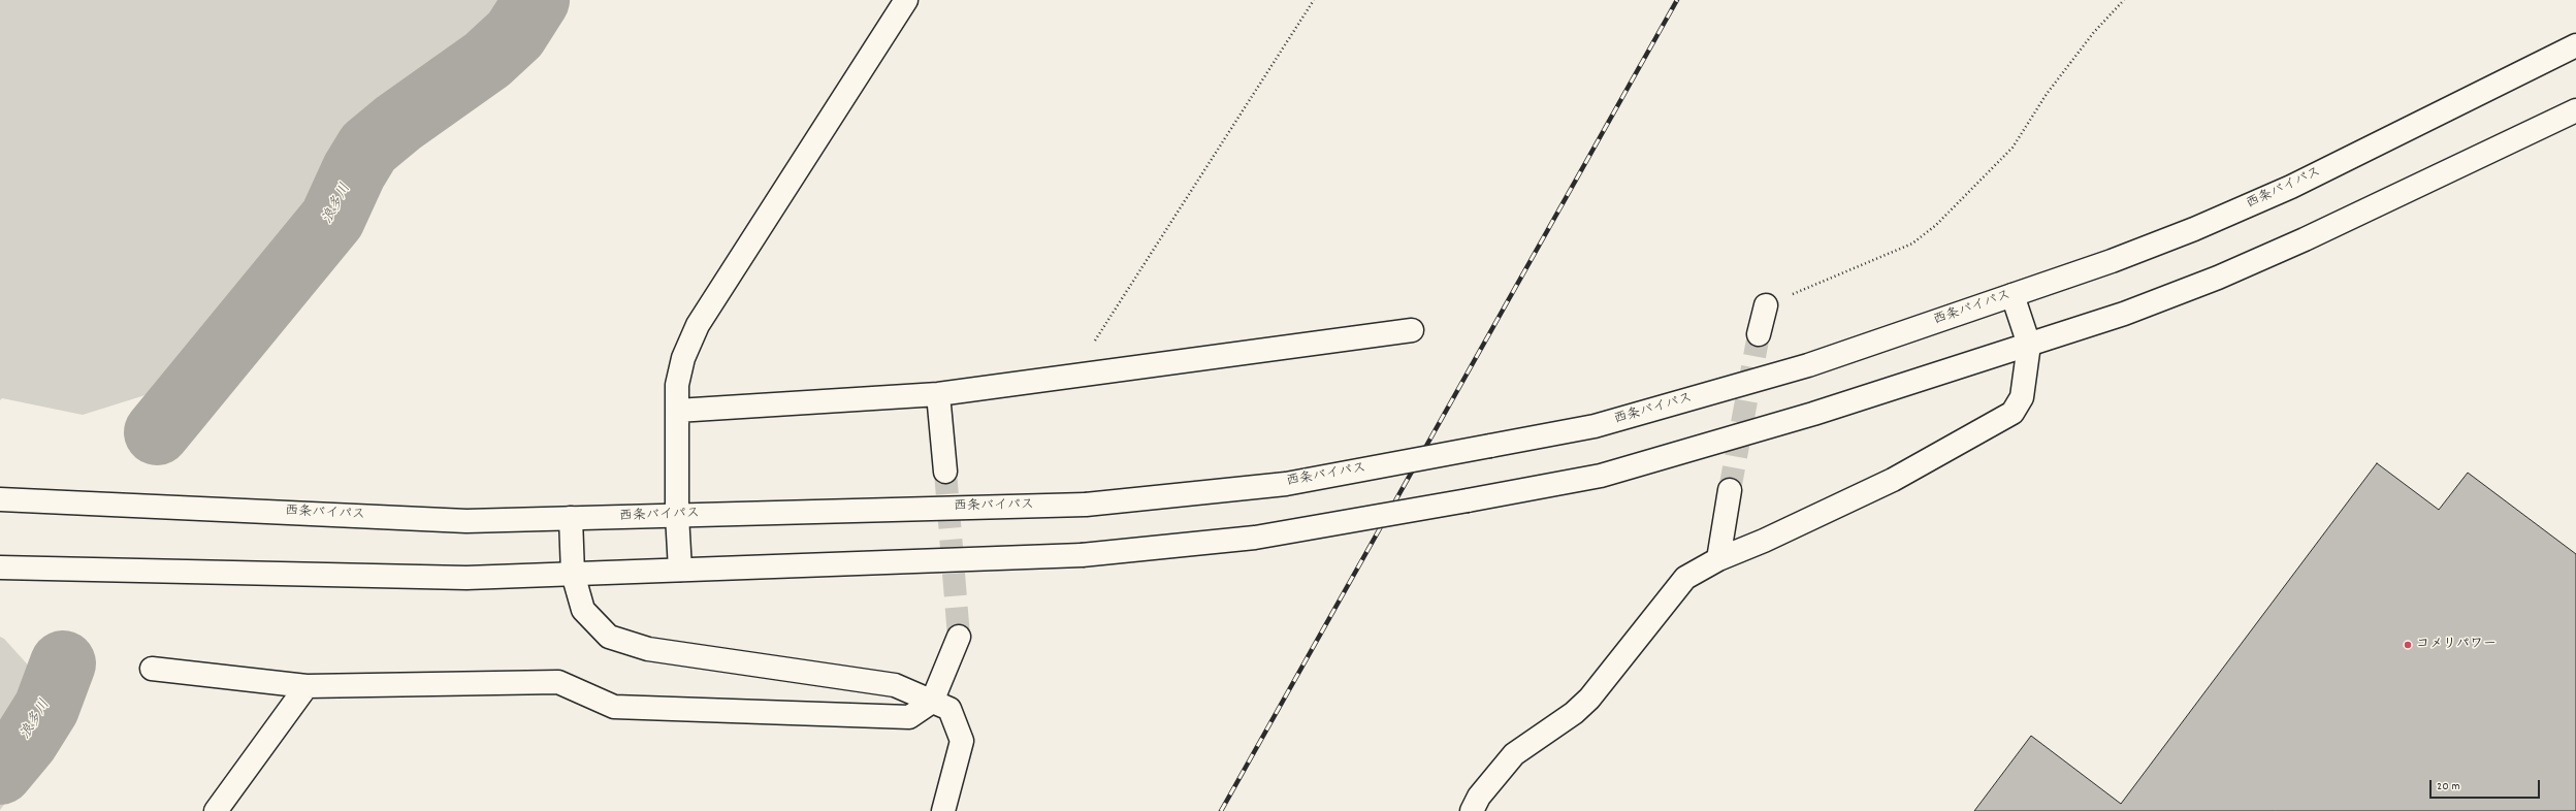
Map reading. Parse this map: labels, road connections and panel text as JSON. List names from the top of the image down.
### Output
{
  "streets": {
    "main road": ["西条バイパス"]
  },
  "water": ["浪多川"],
  "places": ["コメリパワー"],
  "scale_bar": "20 m"
}
